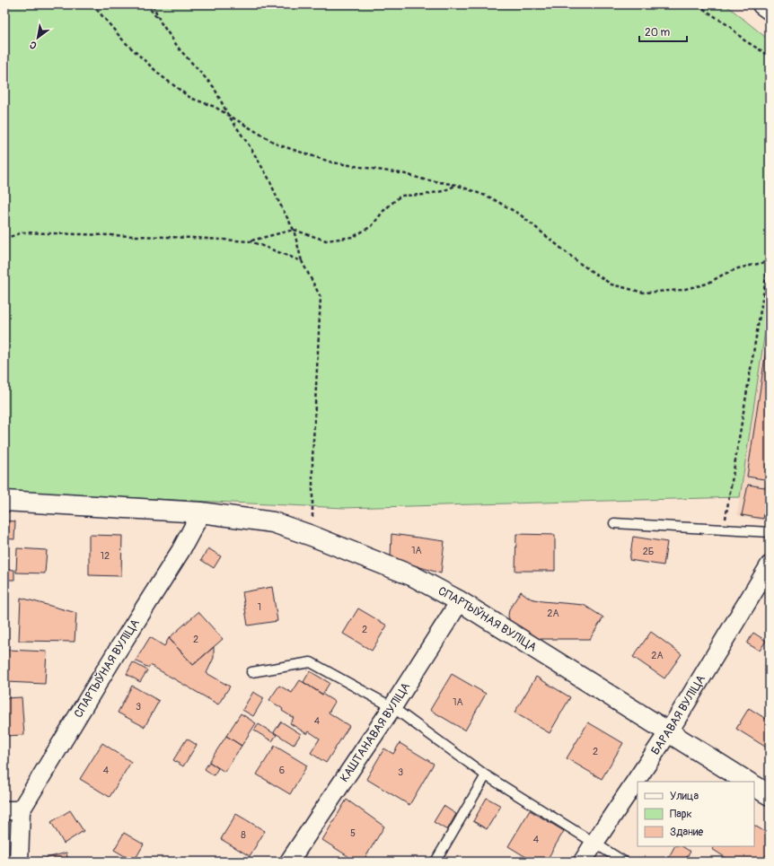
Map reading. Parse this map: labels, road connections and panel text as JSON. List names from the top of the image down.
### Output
{
  "streets": {
    "street": ["СПАРТЫЎНАЯ ВУЛІЦА", "БАРАВАЯ ВУЛІЦА", "КАШТАНАВАЯ ВУЛІЦА"]
  },
  "crossings": [
    ["СПАРТЫЎНАЯ ВУЛІЦА", "БАРАВАЯ ВУЛІЦА"],
    ["СПАРТЫЎНАЯ ВУЛІЦА", "КАШТАНАВАЯ ВУЛІЦА"]
  ],
  "house_numbers": [
    "1А",
    "2Б",
    "12",
    "1",
    "2А",
    "2",
    "2",
    "2А",
    "1А",
    "3",
    "4",
    "2",
    "4",
    "6",
    "3",
    "5",
    "8",
    "4"
  ],
  "legend": ["Улица", "Парк", "Здание"],
  "scale_bar": "20 m",
  "north": "bottom left"
}
